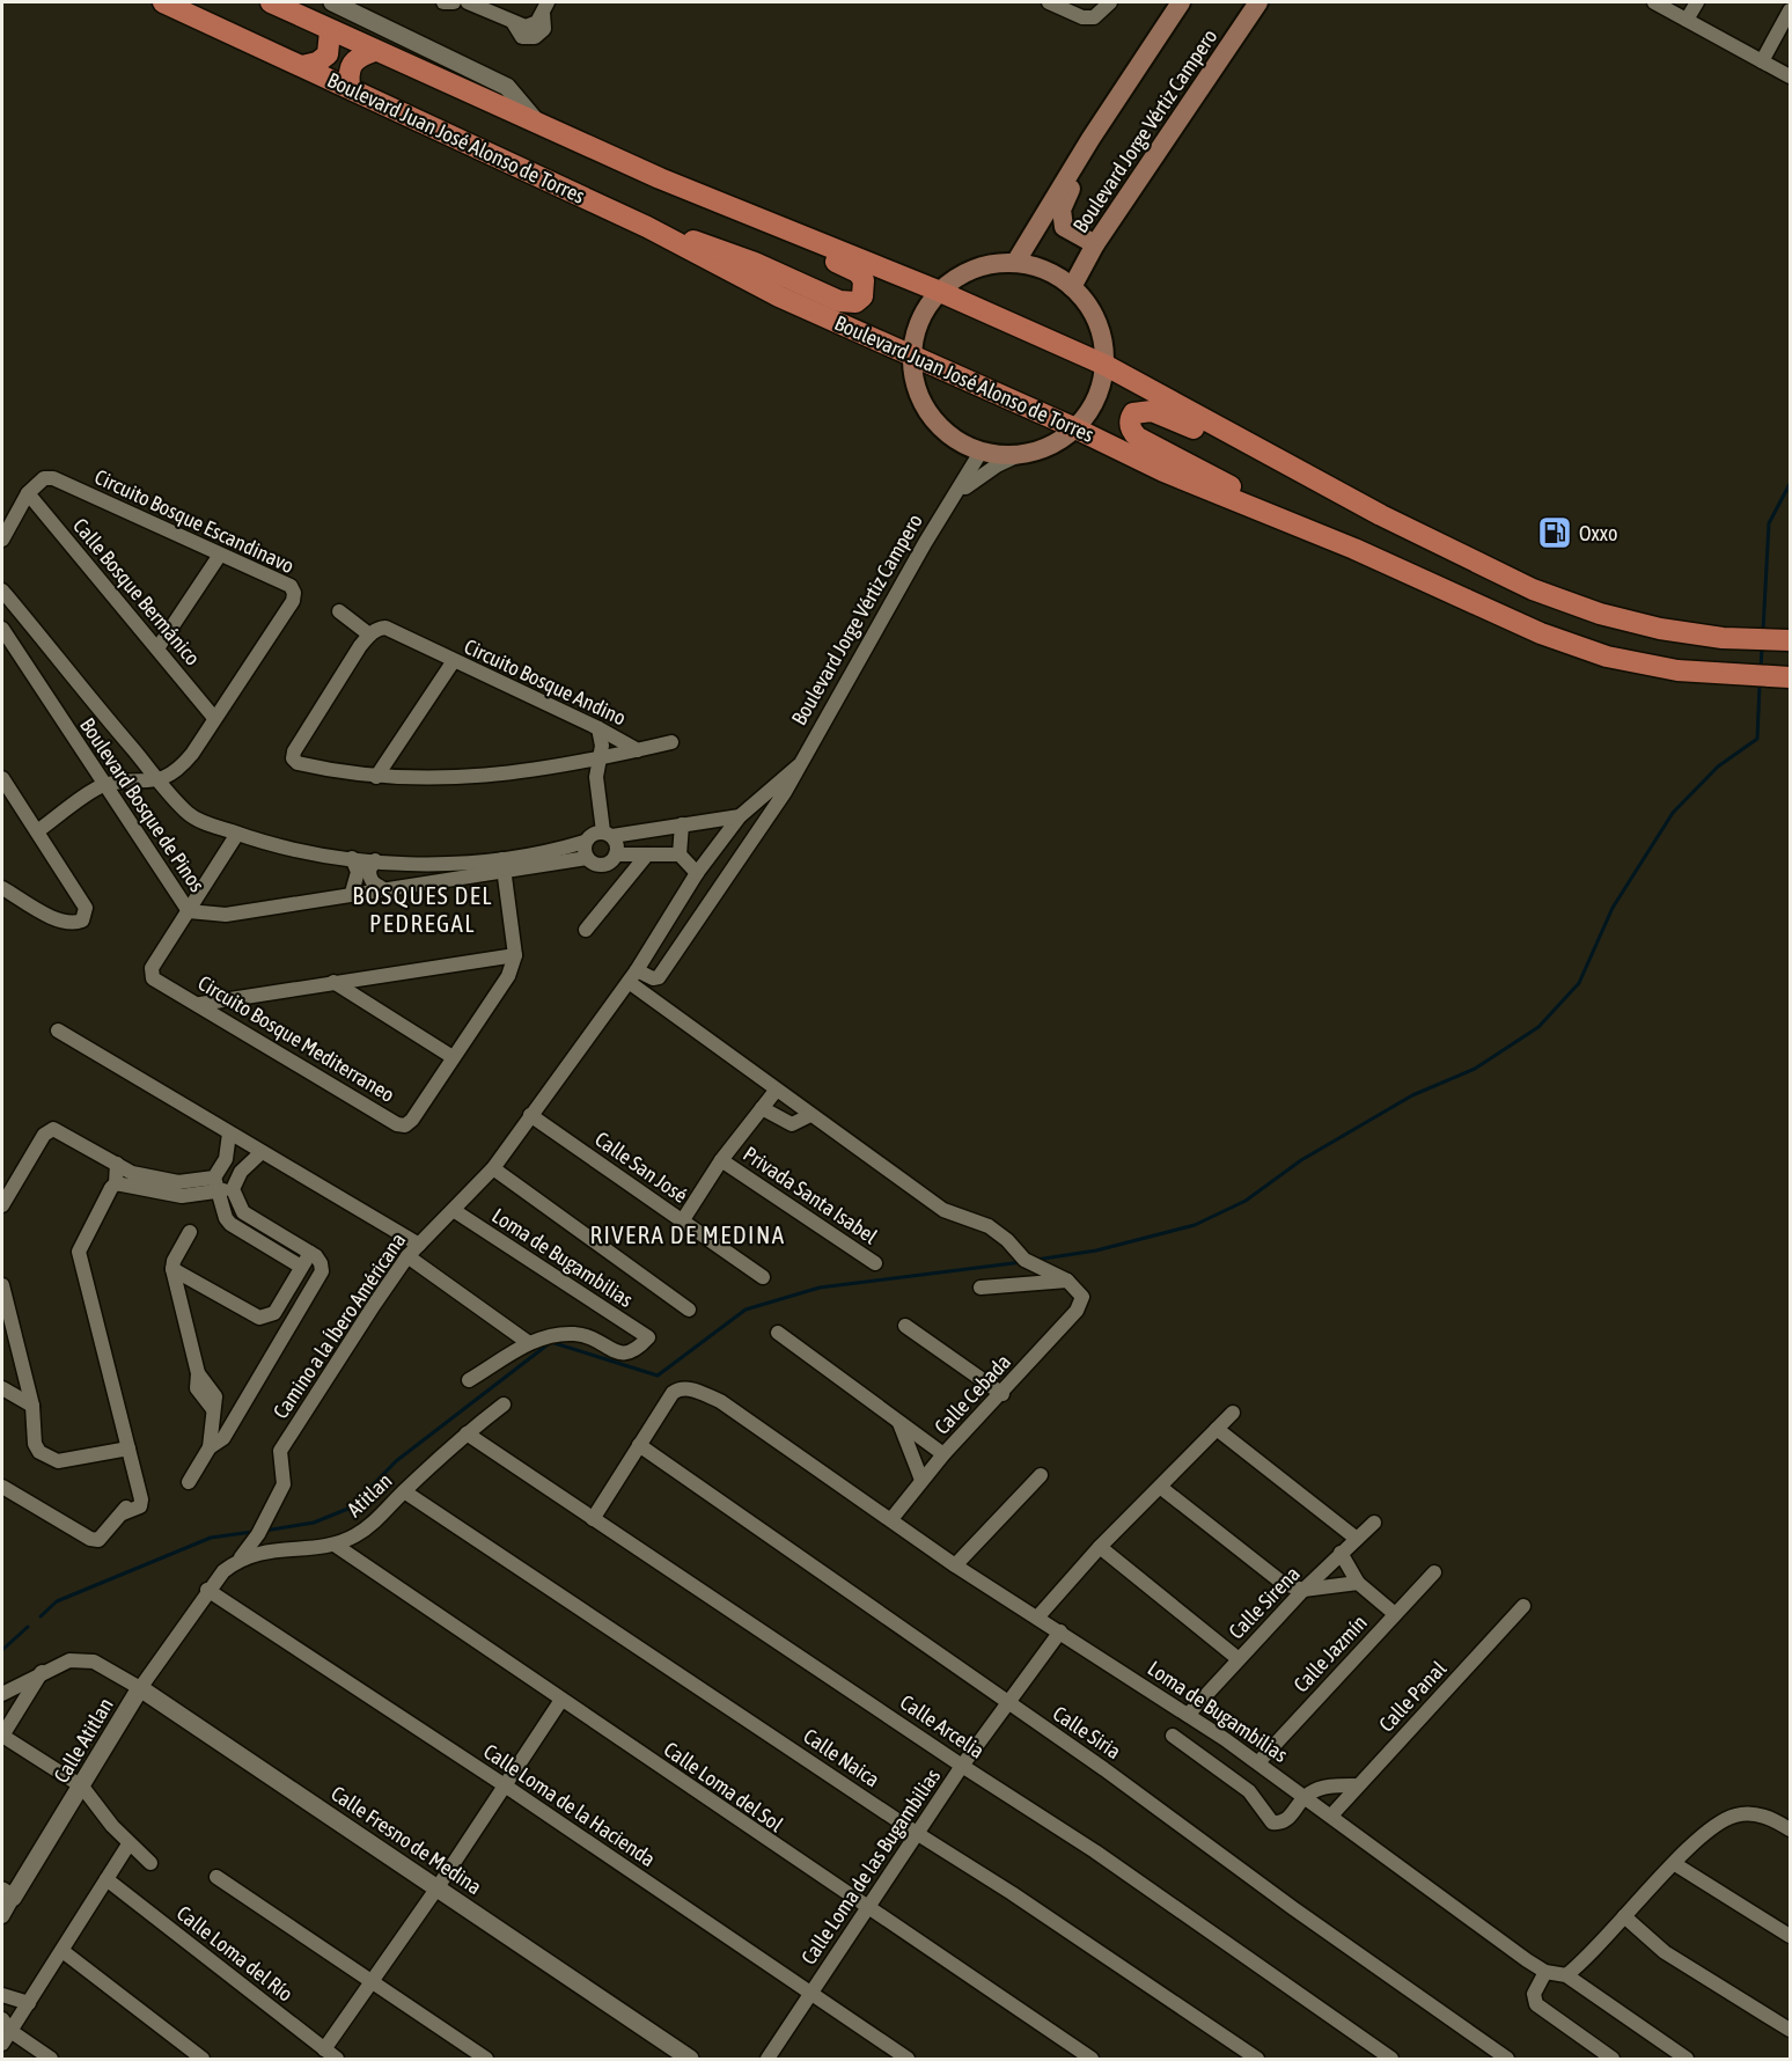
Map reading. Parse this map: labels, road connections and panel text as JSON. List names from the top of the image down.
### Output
{
  "streets": {
    "main road": ["Boulevard Jorge Vértiz Campero", "Boulevard Juan José Alonso de Torres"],
    "street": [
      "Circuito Bosque Escandinavo",
      "Calle Bosque Bermánico",
      "Circuito Bosque Andino",
      "Boulevard Bosque de Pinos",
      "Circuito Bosque Mediterraneo",
      "Calle San José",
      "Privada Santa Isabel",
      "Loma de Bugambilias",
      "Camino a la Íbero Américana",
      "Calle Cebada",
      "Atitlan",
      "Calle Sirena",
      "Calle Jazmín",
      "Calle Panal",
      "Calle Arcelia",
      "Calle Siria",
      "Calle Atitlan",
      "Calle Naica",
      "Calle Loma del Sol",
      "Calle Loma de la Hacienda",
      "Calle Fresno de Medina",
      "Calle Loma de las Bugambilias",
      "Calle Loma del Río"
    ]
  },
  "crossings": [
    ["Boulevard Jorge Vértiz Campero", "Boulevard Bosque de Pinos"],
    ["Boulevard Jorge Vértiz Campero", "Camino a la Íbero Américana"],
    ["Circuito Bosque Escandinavo", "Calle Bosque Bermánico"],
    ["Circuito Bosque Escandinavo", "Boulevard Bosque de Pinos"],
    ["Boulevard Bosque de Pinos", "Circuito Bosque Mediterraneo"],
    ["Calle San José", "Privada Santa Isabel"],
    ["Calle San José", "Camino a la Íbero Américana"],
    ["Loma de Bugambilias", "Camino a la Íbero Américana"],
    ["Loma de Bugambilias", "Calle Cebada"],
    ["Loma de Bugambilias", "Calle Sirena"],
    ["Loma de Bugambilias", "Calle Jazmín"],
    ["Loma de Bugambilias", "Calle Panal"],
    ["Loma de Bugambilias", "Calle Siria"],
    ["Loma de Bugambilias", "Calle Loma de las Bugambilias"],
    ["Camino a la Íbero Américana", "Atitlan"],
    ["Atitlan", "Calle Arcelia"],
    ["Atitlan", "Calle Naica"],
    ["Atitlan", "Calle Loma del Sol"],
    ["Calle Arcelia", "Calle Loma de las Bugambilias"],
    ["Calle Siria", "Calle Loma de las Bugambilias"],
    ["Calle Atitlan", "Calle Loma de la Hacienda"],
    ["Calle Atitlan", "Calle Fresno de Medina"],
    ["Calle Naica", "Calle Loma de las Bugambilias"],
    ["Calle Loma del Sol", "Calle Loma de las Bugambilias"],
    ["Calle Loma de la Hacienda", "Calle Loma de las Bugambilias"]
  ],
  "districts": ["BOSQUES DEL PEDREGAL", "RIVERA DE MEDINA"],
  "places": {
    "fuel station": ["Oxxo"]
  }
}
